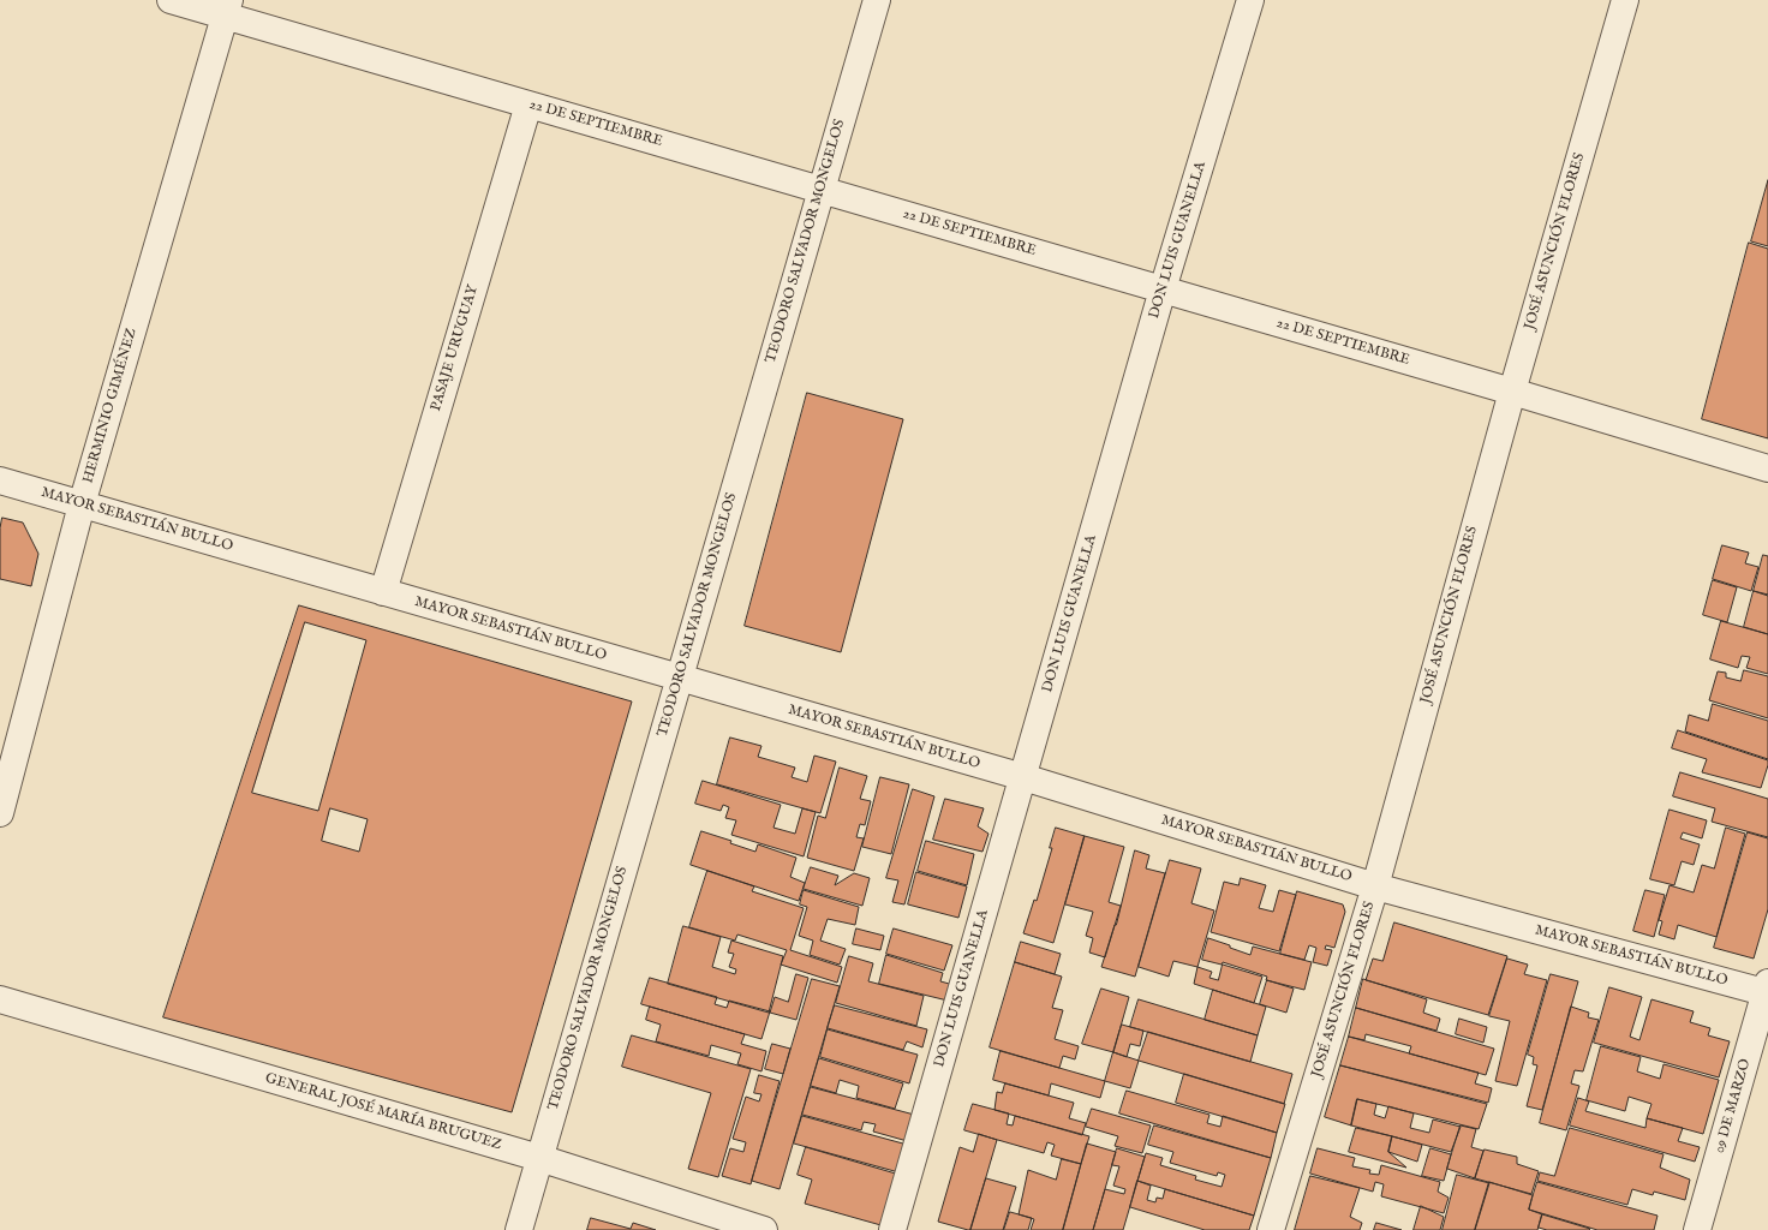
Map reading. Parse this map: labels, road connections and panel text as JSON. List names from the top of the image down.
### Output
{
  "streets": {
    "street": [
      "22 DE SEPTIEMBRE",
      "DON LUIS GUANELLA",
      "TEODORO SALVADOR MONGELOS",
      "JOSÉ ASUNCIÓN FLORES",
      "PASAJE URUGUAY",
      "HERMINIO GIMÉNEZ",
      "MAYOR SEBASTIÁN BULLO",
      "09 DE MARZO",
      "GENERAL JOSÉ MARÍA BRUGUEZ"
    ]
  },
  "crossings": [
    ["22 DE SEPTIEMBRE", "DON LUIS GUANELLA"],
    ["22 DE SEPTIEMBRE", "TEODORO SALVADOR MONGELOS"],
    ["22 DE SEPTIEMBRE", "JOSÉ ASUNCIÓN FLORES"],
    ["22 DE SEPTIEMBRE", "PASAJE URUGUAY"],
    ["22 DE SEPTIEMBRE", "HERMINIO GIMÉNEZ"],
    ["DON LUIS GUANELLA", "MAYOR SEBASTIÁN BULLO"],
    ["TEODORO SALVADOR MONGELOS", "MAYOR SEBASTIÁN BULLO"],
    ["TEODORO SALVADOR MONGELOS", "GENERAL JOSÉ MARÍA BRUGUEZ"],
    ["JOSÉ ASUNCIÓN FLORES", "MAYOR SEBASTIÁN BULLO"],
    ["PASAJE URUGUAY", "MAYOR SEBASTIÁN BULLO"],
    ["HERMINIO GIMÉNEZ", "MAYOR SEBASTIÁN BULLO"],
    ["MAYOR SEBASTIÁN BULLO", "09 DE MARZO"]
  ]
}
